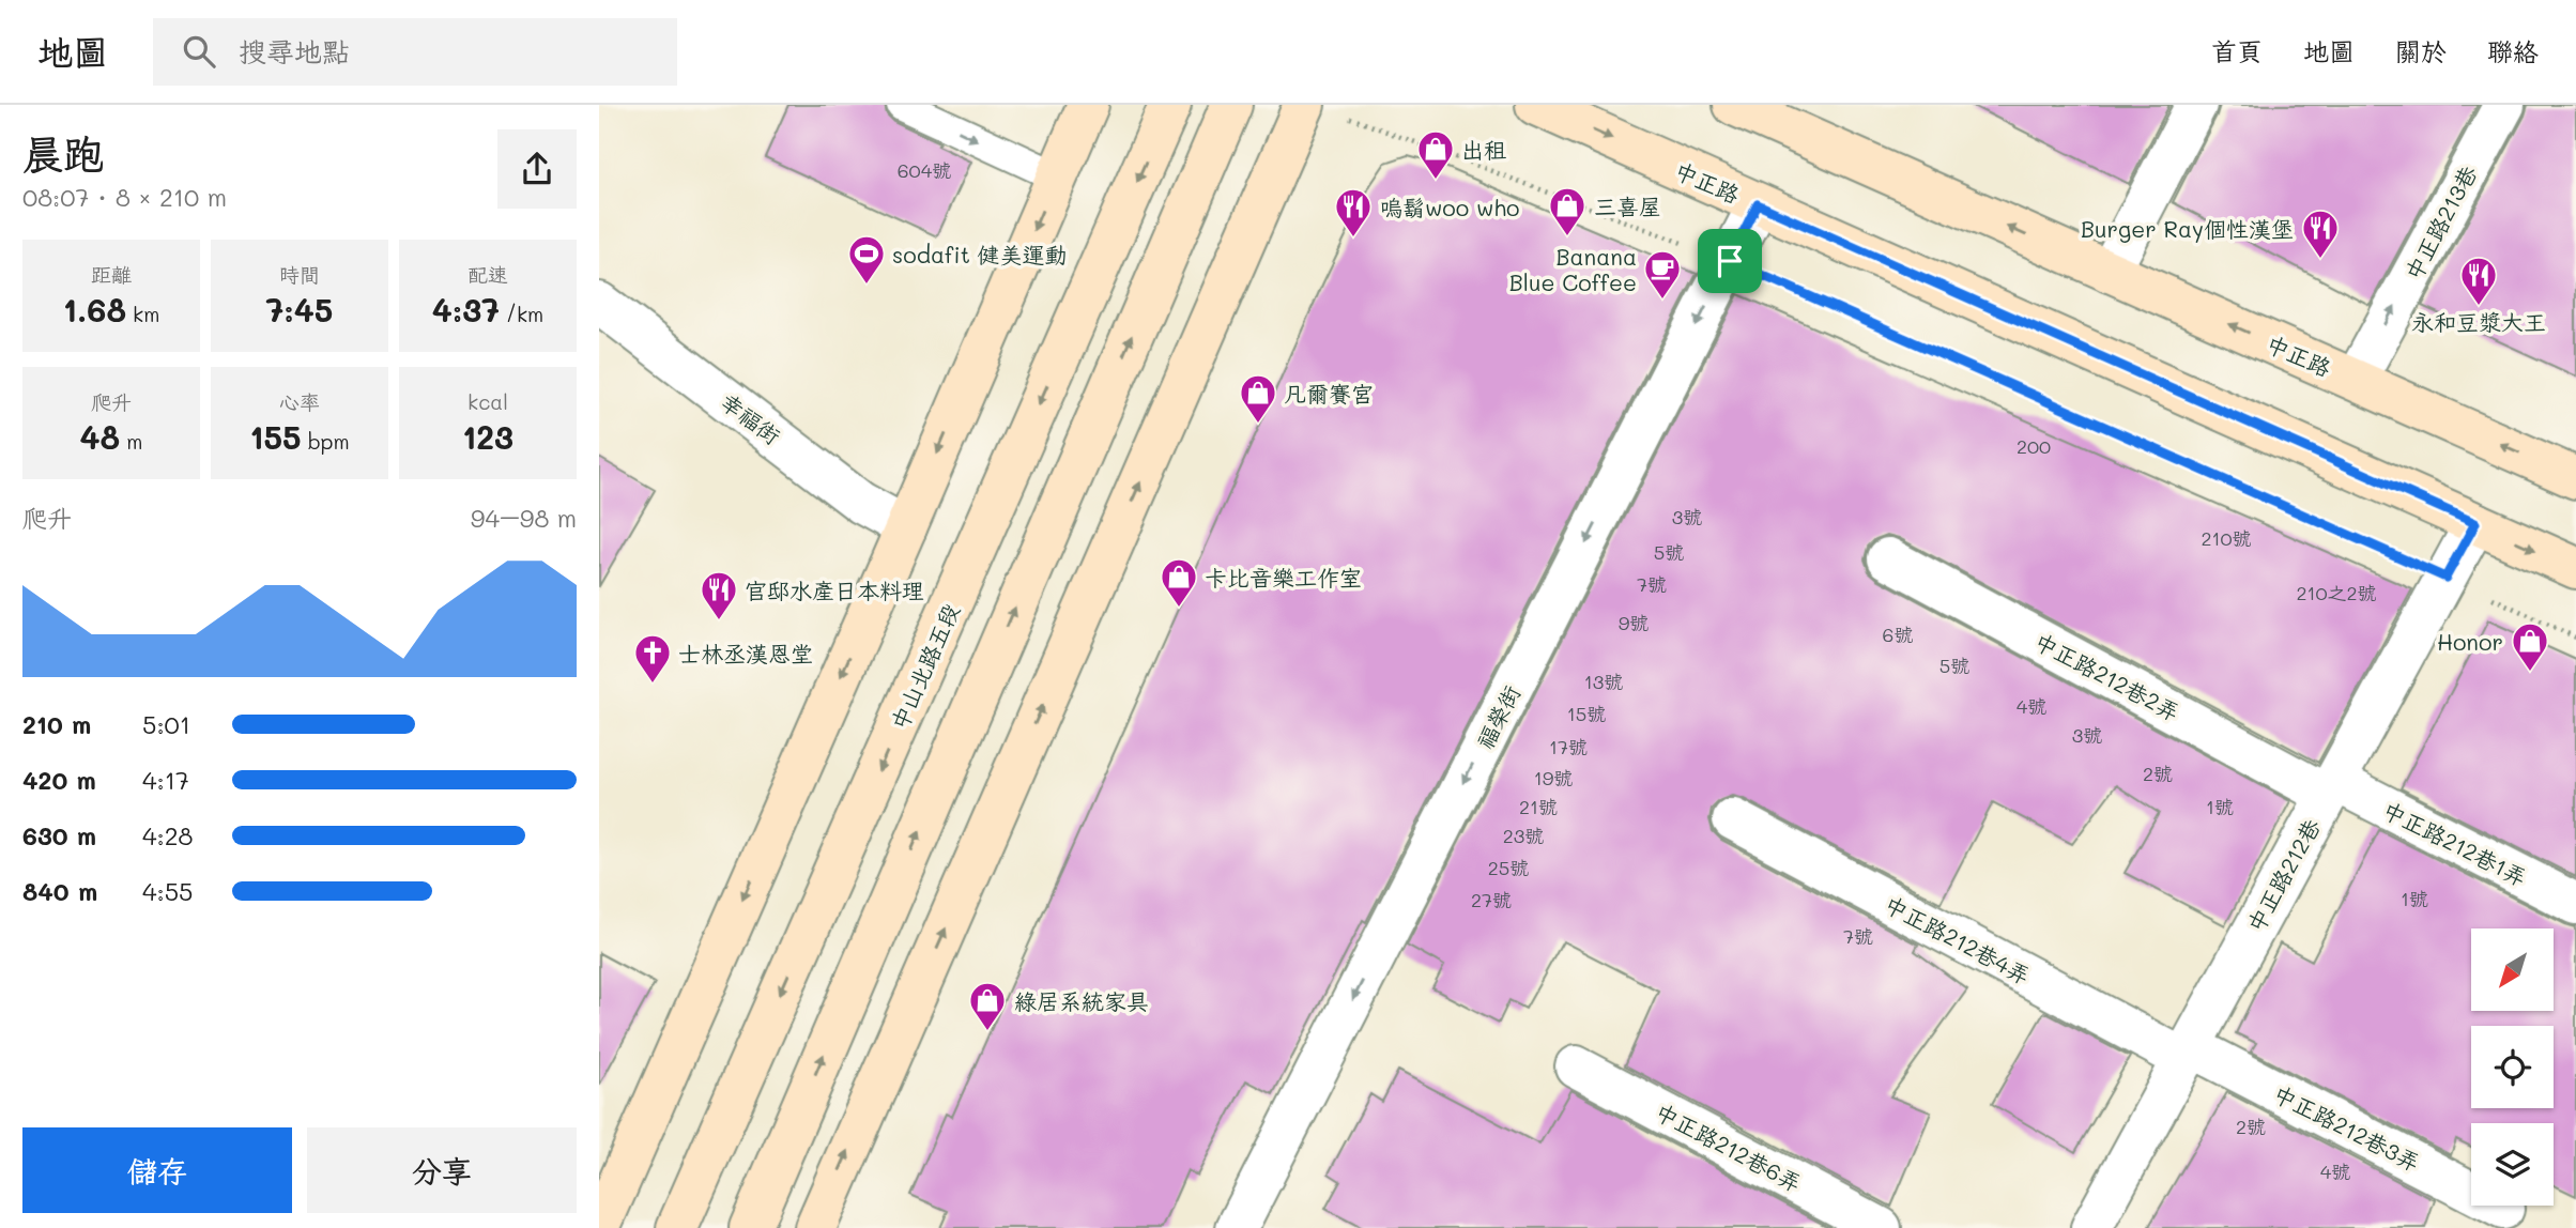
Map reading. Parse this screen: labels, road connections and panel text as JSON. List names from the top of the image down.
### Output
{
  "streets": {
    "main road": ["中正路", "中山北路五段"],
    "street": [
      "中正路213巷",
      "幸福街",
      "中正路212巷2弄",
      "福榮街",
      "中正路212巷1弄",
      "中正路212巷",
      "中正路212巷4弄",
      "中正路212巷3弄",
      "中正路212巷6弄"
    ]
  },
  "crossings": [
    ["中正路", "中正路213巷"],
    ["中正路", "福榮街"],
    ["中正路", "中正路212巷"],
    ["中正路212巷2弄", "中正路212巷1弄"],
    ["中正路212巷2弄", "中正路212巷"],
    ["中正路212巷1弄", "中正路212巷"],
    ["中正路212巷", "中正路212巷4弄"],
    ["中正路212巷", "中正路212巷3弄"],
    ["中正路212巷4弄", "中正路212巷3弄"]
  ],
  "one_way": ["福榮街"],
  "places": {
    "shop": [
      "出租",
      "三喜屋",
      "凡爾賽宮",
      "卡比音樂工作室",
      "Honor",
      "綠居系統家具"
    ],
    "restaurant": [
      "嗚鬍woo who",
      "Burger Ray個性漢堡",
      "永和豆漿大王",
      "官邸水產日本料理"
    ],
    "sports": ["sodafit 健美運動"],
    "cafe": ["Banana Blue Coffee"],
    "church": ["士林丞漢恩堂"]
  },
  "house_numbers": [
    "604號",
    "200",
    "3號",
    "210號",
    "5號",
    "7號",
    "210之2號",
    "9號",
    "6號",
    "5號",
    "13號",
    "4號",
    "15號",
    "3號",
    "17號",
    "2號",
    "19號",
    "21號",
    "1號",
    "23號",
    "25號",
    "1號",
    "27號",
    "7號",
    "2號",
    "4號"
  ],
  "north": "bottom left",
  "page": {
    "header": "地圖",
    "search": "搜尋地點",
    "nav": [
      "首頁",
      "地圖",
      "關於",
      "聯絡"
    ],
    "heading": ["晨跑", "08:07 · 8 × 210 m"],
    "stats": [
      ["距離", "1.68 km"],
      ["時間", "7:45"],
      ["配速", "4:37 /km"],
      ["爬升", "48 m"],
      ["心率", "155 bpm"],
      ["kcal", "123"]
    ],
    "chart": ["爬升", "94–98 m"],
    "list": [
      {
        "name": "210 m",
        "note": "5:01"
      },
      {
        "name": "420 m",
        "note": "4:17"
      },
      {
        "name": "630 m",
        "note": "4:28"
      },
      {
        "name": "840 m",
        "note": "4:55"
      }
    ],
    "buttons": ["儲存", "分享"]
  }
}
